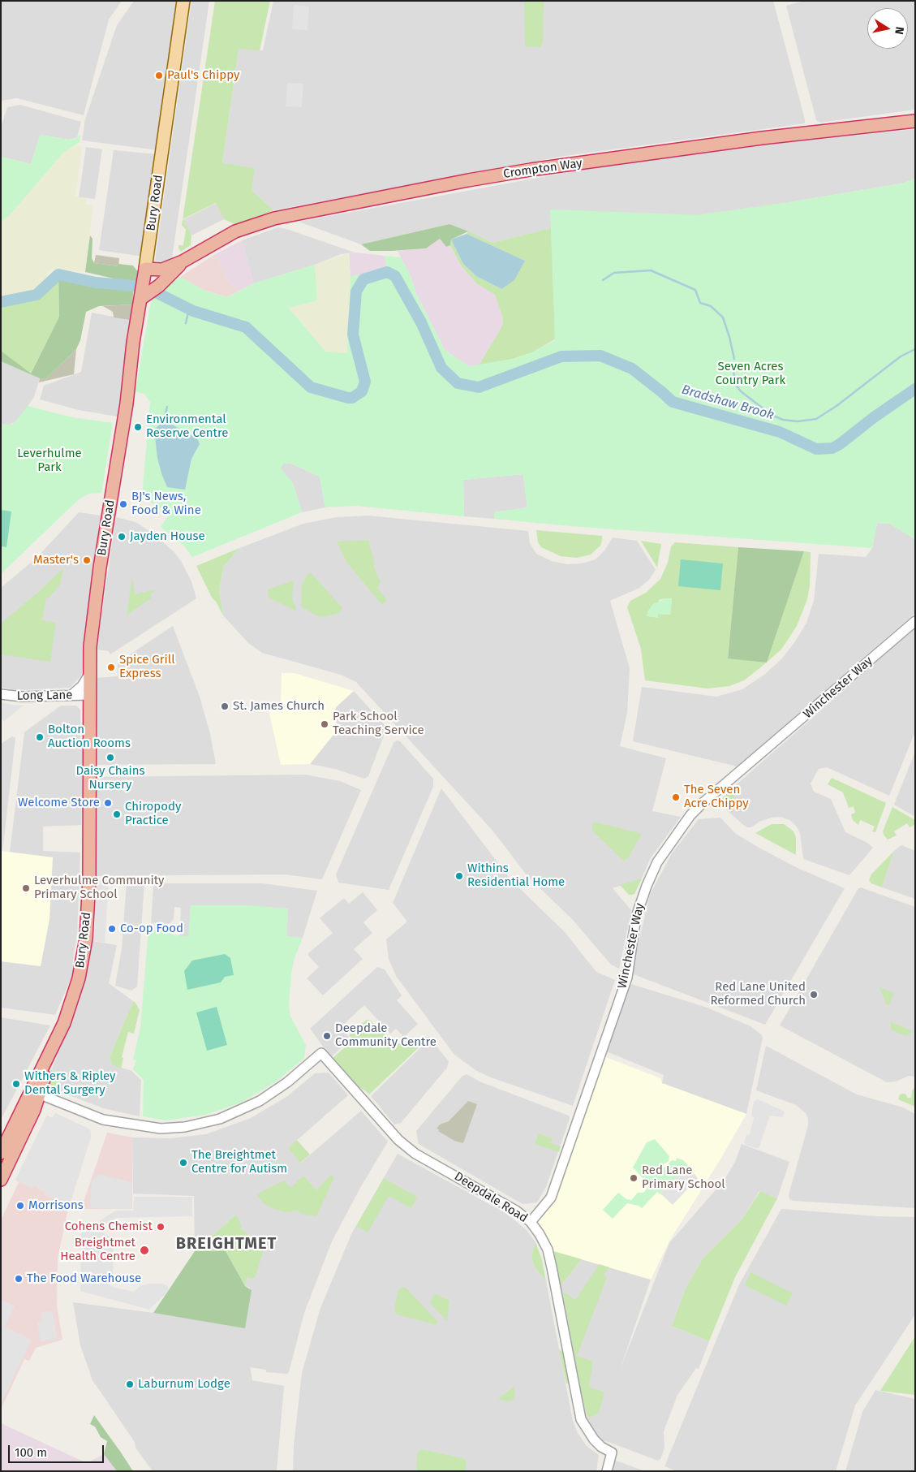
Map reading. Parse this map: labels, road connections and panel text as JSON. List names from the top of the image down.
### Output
{
  "streets": {
    "highway": ["Crompton Way", "Bury Road"],
    "street": ["Winchester Way", "Long Lane", "Deepdale Road"]
  },
  "crossings": [
    ["Crompton Way", "Bury Road"],
    ["Bury Road", "Long Lane"],
    ["Winchester Way", "Deepdale Road"]
  ],
  "districts": ["BREIGHTMET"],
  "water": ["Bradshaw Brook"],
  "parks": ["Seven Acres Country Park", "Leverhulme Park"],
  "places": [
    "Paul's Chippy",
    "Environmental Reserve Centre",
    "BJ's News, Food & Wine",
    "Jayden House",
    "Master's",
    "Spice Grill Express",
    "St. James Church",
    "Park School Teaching Service",
    "Bolton Auction Rooms",
    "Daisy Chains Nursery",
    "The Seven Acre Chippy",
    "Welcome Store",
    "Chiropody Practice",
    "Withins Residential Home",
    "Leverhulme Community Primary School",
    "Co-op Food",
    "Red Lane United Reformed Church",
    "Deepdale Community Centre",
    "Withers & Ripley Dental Surgery",
    "The Breightmet Centre for Autism",
    "Red Lane Primary School",
    "Morrisons",
    "Cohens Chemist",
    "Breightmet Health Centre",
    "The Food Warehouse",
    "Laburnum Lodge"
  ],
  "scale_bar": "100 m",
  "north": "right"
}
